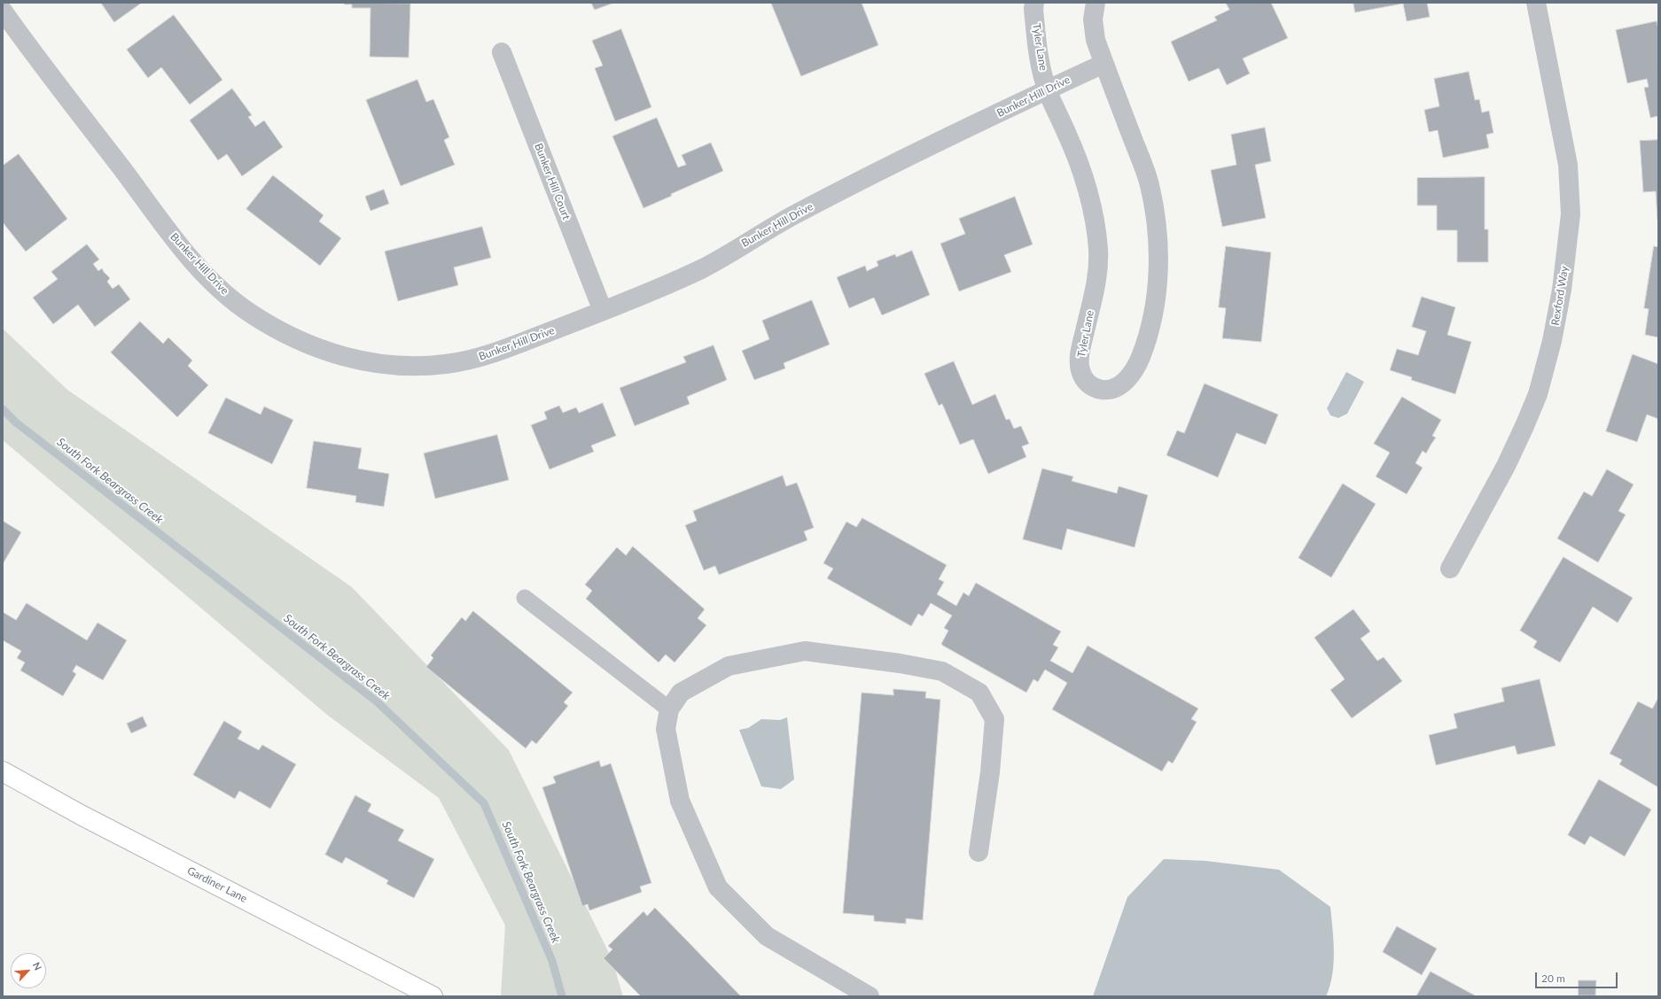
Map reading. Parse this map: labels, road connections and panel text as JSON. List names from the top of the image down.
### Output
{
  "streets": {
    "main road": ["Gardiner Lane"],
    "street": [
      "Tyler Lane",
      "Bunker Hill Drive",
      "Bunker Hill Court",
      "Rexford Way"
    ]
  },
  "crossings": [
    ["Tyler Lane", "Bunker Hill Drive"],
    ["Bunker Hill Drive", "Bunker Hill Court"]
  ],
  "water": ["South Fork Beargrass Creek"],
  "scale_bar": "20 m",
  "north": "top right"
}
